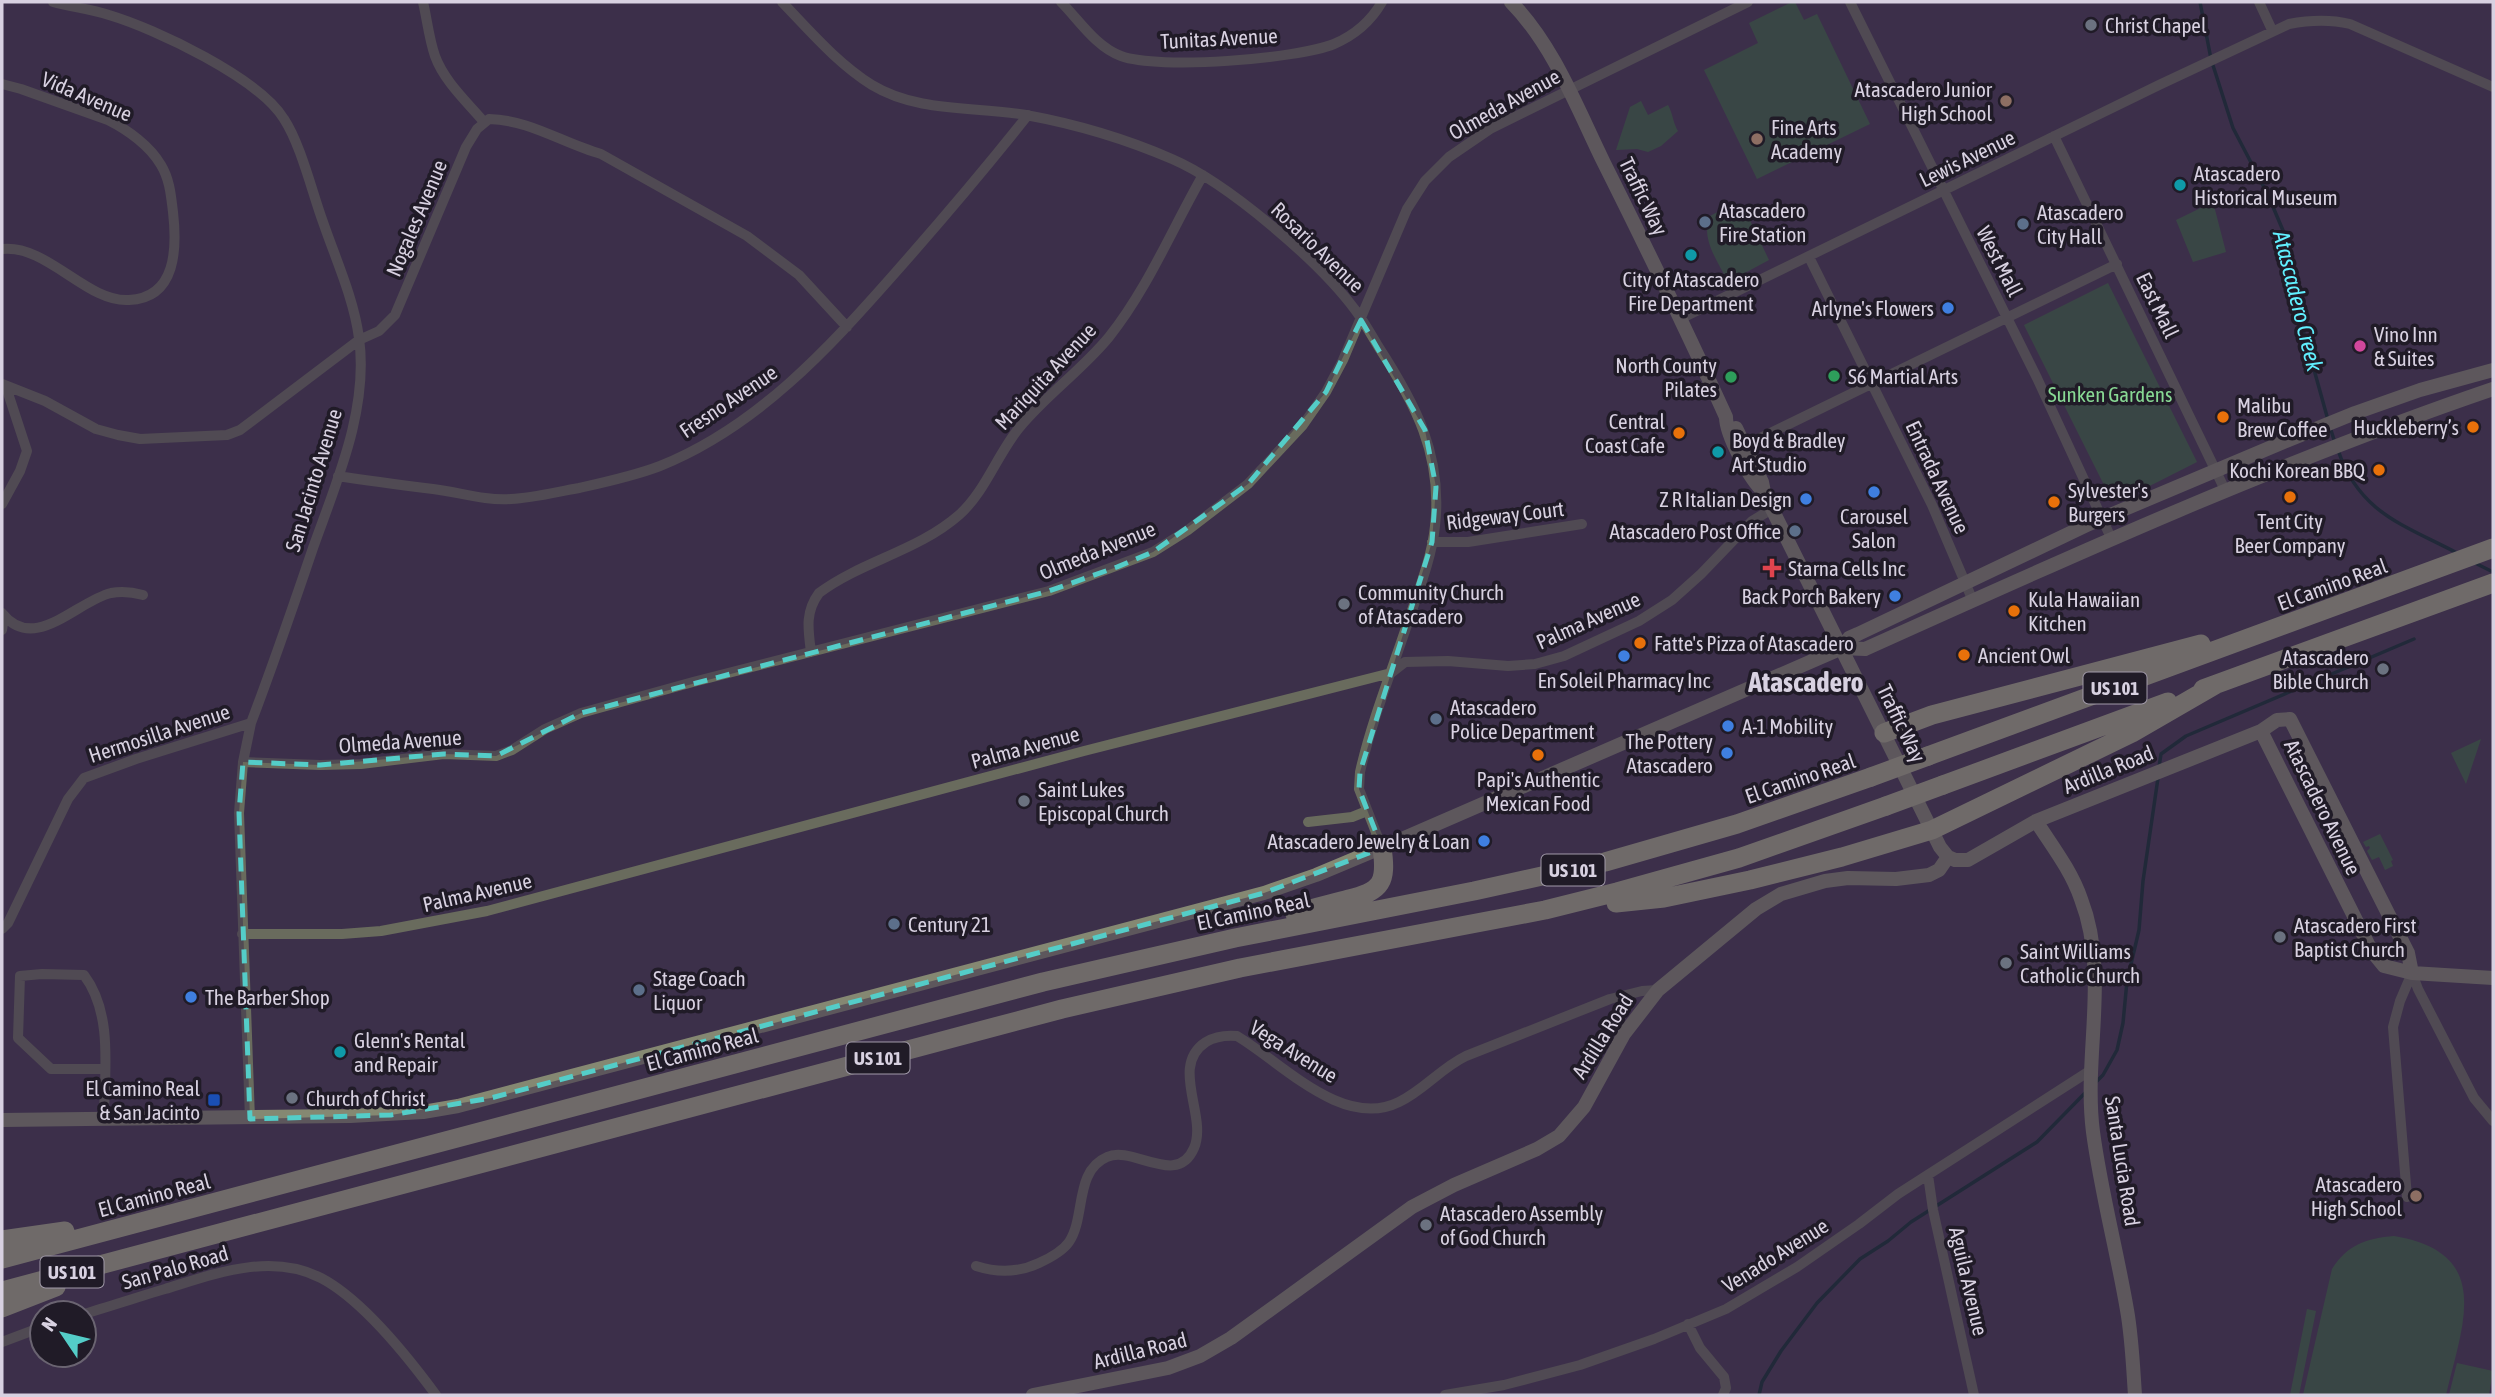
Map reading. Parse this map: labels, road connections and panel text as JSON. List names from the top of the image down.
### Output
{
  "streets": {
    "highway": ["El Camino Real", "US 101"],
    "street": [
      "Tunitas Avenue",
      "Vida Avenue",
      "Olmeda Avenue",
      "Lewis Avenue",
      "Traffic Way",
      "Nogales Avenue",
      "Rosario Avenue",
      "West Mall",
      "East Mall",
      "Mariquita Avenue",
      "Fresno Avenue",
      "Entrada Avenue",
      "San Jacinto Avenue",
      "Ridgeway Court",
      "Palma Avenue",
      "Hermosilla Avenue",
      "Ardilla Road",
      "Atascadero Avenue",
      "Vega Avenue",
      "Santa Lucia Road",
      "Venado Avenue",
      "San Palo Road",
      "Aguila Avenue"
    ]
  },
  "crossings": [
    ["Olmeda Avenue", "Traffic Way"],
    ["Olmeda Avenue", "Rosario Avenue"],
    ["Olmeda Avenue", "Mariquita Avenue"],
    ["Olmeda Avenue", "San Jacinto Avenue"],
    ["Lewis Avenue", "Traffic Way"],
    ["Lewis Avenue", "West Mall"],
    ["Lewis Avenue", "East Mall"],
    ["Lewis Avenue", "Entrada Avenue"],
    ["Traffic Way", "El Camino Real"],
    ["Traffic Way", "Palma Avenue"],
    ["Traffic Way", "Ardilla Road"],
    ["Nogales Avenue", "San Jacinto Avenue"],
    ["Rosario Avenue", "Mariquita Avenue"],
    ["Rosario Avenue", "Fresno Avenue"],
    ["Rosario Avenue", "Ridgeway Court"],
    ["Rosario Avenue", "El Camino Real"],
    ["Rosario Avenue", "Palma Avenue"],
    ["West Mall", "El Camino Real"],
    ["East Mall", "El Camino Real"],
    ["Fresno Avenue", "San Jacinto Avenue"],
    ["Entrada Avenue", "El Camino Real"],
    ["San Jacinto Avenue", "El Camino Real"],
    ["San Jacinto Avenue", "Palma Avenue"],
    ["San Jacinto Avenue", "Hermosilla Avenue"],
    ["Ardilla Road", "Atascadero Avenue"],
    ["Ardilla Road", "Vega Avenue"],
    ["Ardilla Road", "Santa Lucia Road"],
    ["Santa Lucia Road", "Venado Avenue"],
    ["Venado Avenue", "Aguila Avenue"]
  ],
  "districts": ["Atascadero"],
  "water": ["Atascadero Creek"],
  "parks": ["Sunken Gardens"],
  "places": {
    "other": [
      "Christ Chapel",
      "Atascadero Junior High School",
      "Fine Arts Academy",
      "Atascadero Historical Museum",
      "Atascadero Fire Station",
      "Atascadero City Hall",
      "City of Atascadero Fire Department",
      "Arlyne's Flowers",
      "Vino Inn & Suites",
      "S6 Martial Arts",
      "North County Pilates",
      "Malibu Brew Coffee",
      "Huckleberry’s",
      "Central Coast Cafe",
      "Boyd & Bradley Art Studio",
      "Kochi Korean BBQ",
      "Carousel Salon",
      "Tent City Beer Company",
      "Z R Italian Design",
      "Sylvester's Burgers",
      "Atascadero Post Office",
      "Back Porch Bakery",
      "Community Church of Atascadero",
      "Kula Hawaiian Kitchen",
      "Fatte's Pizza of Atascadero",
      "Ancient Owl",
      "En Soleil Pharmacy Inc",
      "Atascadero Bible Church",
      "Atascadero Police Department",
      "A-1 Mobility",
      "The Pottery Atascadero",
      "Papi's Authentic Mexican Food",
      "Saint Lukes Episcopal Church",
      "Atascadero Jewelry & Loan",
      "Century 21",
      "Atascadero First Baptist Church",
      "Saint Williams Catholic Church",
      "Stage Coach Liquor",
      "The Barber Shop",
      "Glenn's Rental and Repair",
      "Church of Christ",
      "Atascadero High School",
      "Atascadero Assembly of God Church"
    ],
    "health": ["Starna Cells Inc"],
    "transit": ["El Camino Real & San Jacinto"]
  },
  "north": "top left"
}
